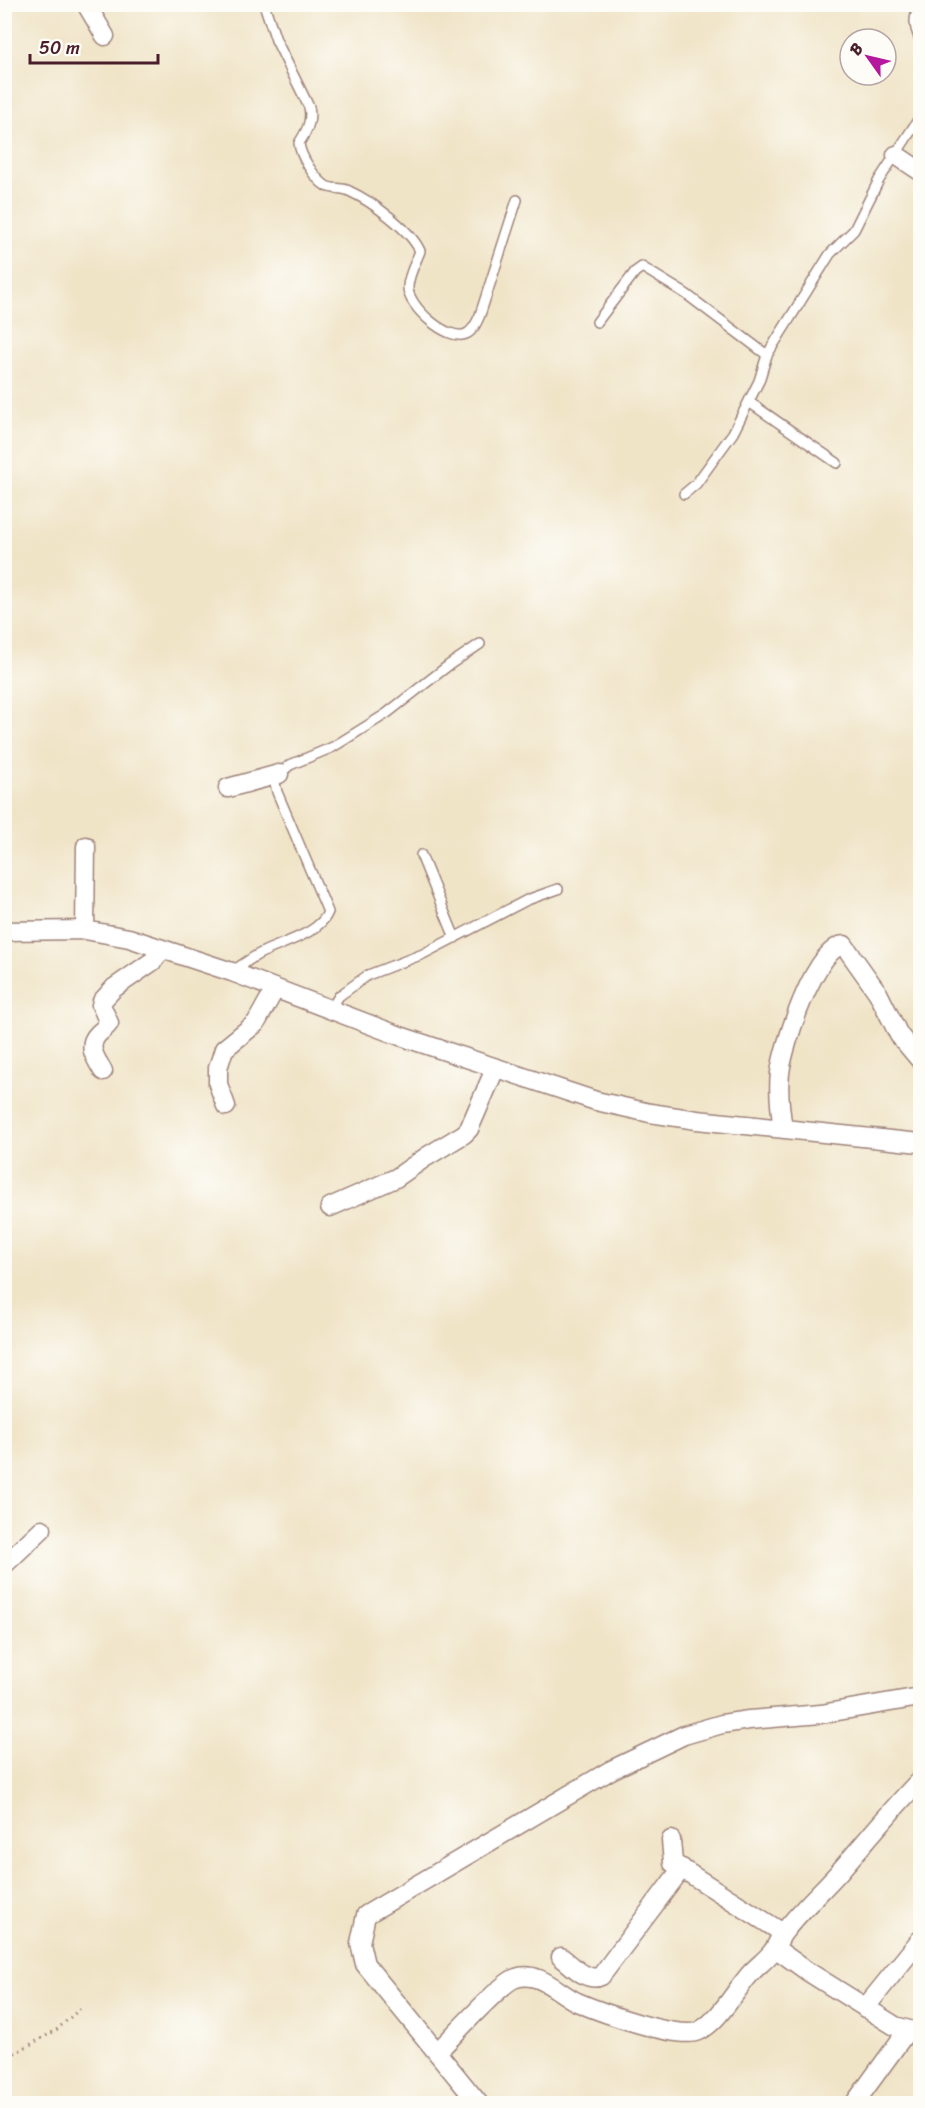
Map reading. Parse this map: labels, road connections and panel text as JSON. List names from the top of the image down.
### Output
{
  "scale_bar": "50 m",
  "north": "top left"
}
